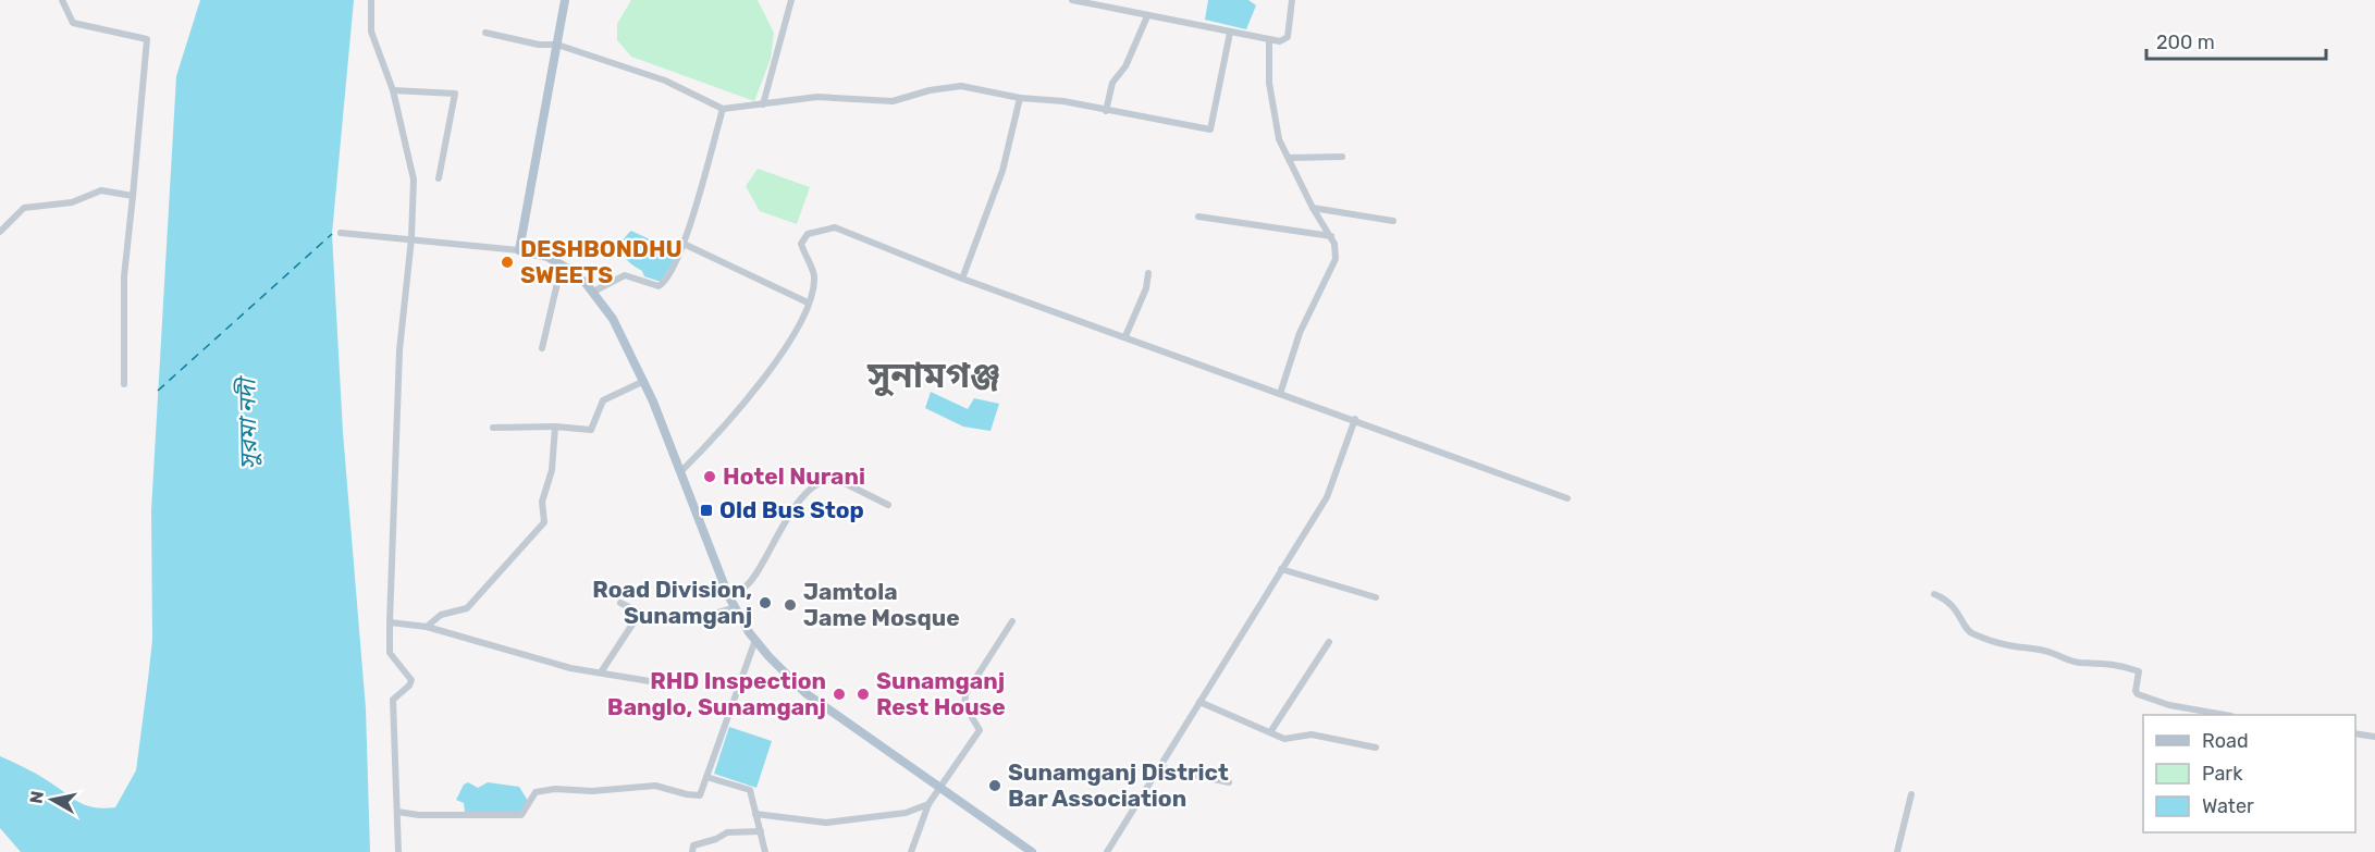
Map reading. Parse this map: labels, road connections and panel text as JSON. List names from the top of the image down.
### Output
{
  "districts": ["সুনামগঞ্জ"],
  "water": ["সুরমা নদী"],
  "places": {
    "other": [
      "DESHBONDHU SWEETS",
      "Hotel Nurani",
      "Road Division, Sunamganj",
      "Jamtola Jame Mosque",
      "RHD Inspection Banglo, Sunamganj",
      "Sunamganj Rest House",
      "Sunamganj District Bar Association"
    ],
    "transit": ["Old Bus Stop"]
  },
  "legend": ["Road", "Park", "Water"],
  "scale_bar": "200 m",
  "north": "left"
}
